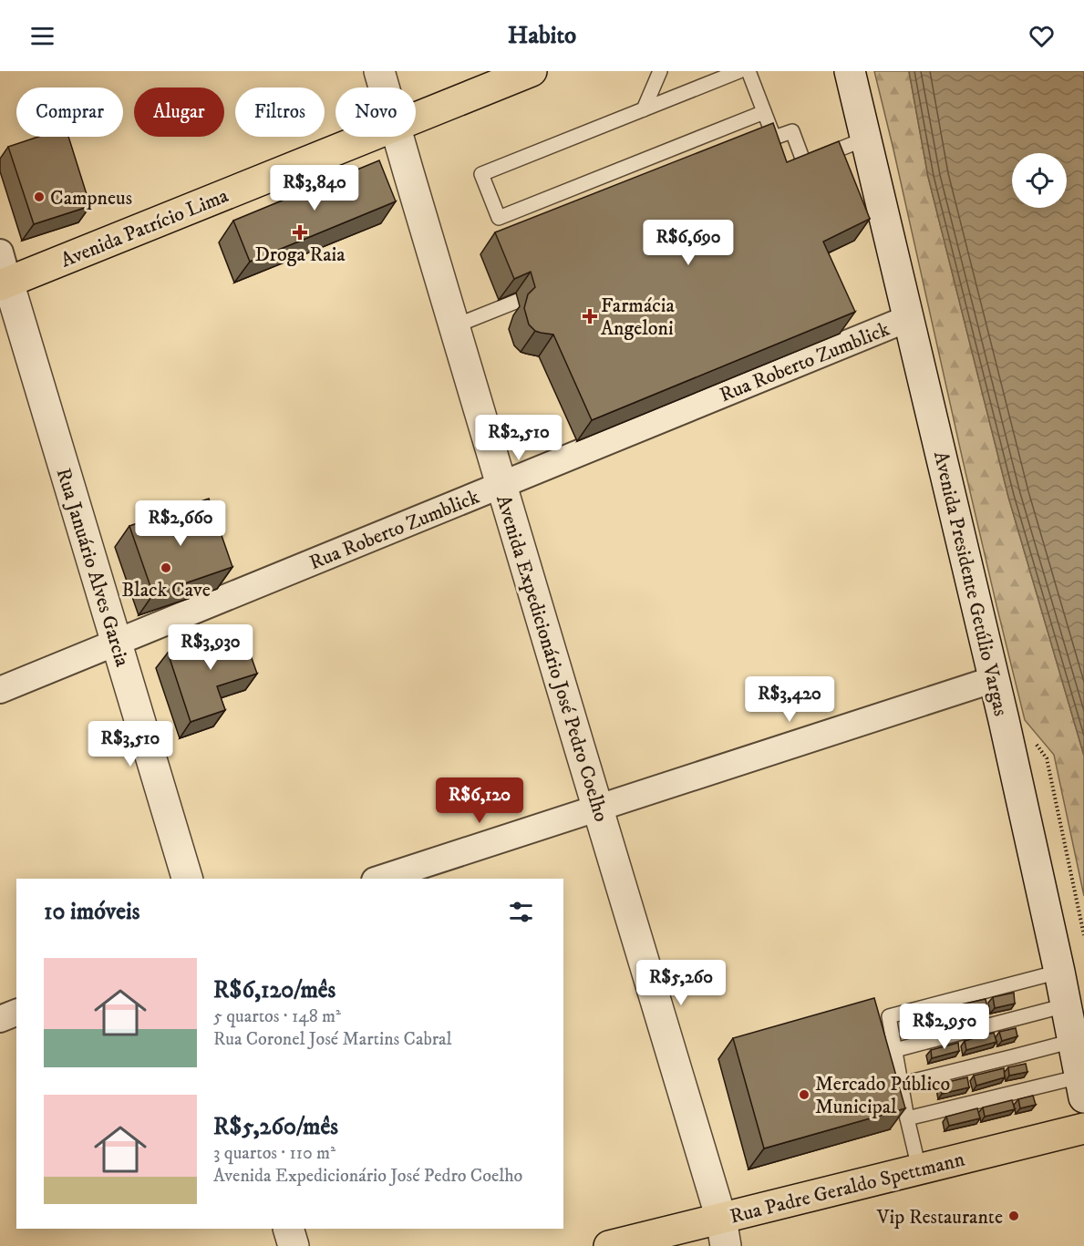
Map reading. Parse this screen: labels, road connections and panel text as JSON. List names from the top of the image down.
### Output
{
  "streets": {
    "main road": ["Avenida Patrício Lima", "Rua Padre Geraldo Spettmann"],
    "street": [
      "Rua Roberto Zumblick",
      "Rua Januário Alves Garcia",
      "Avenida Presidente Getúlio Vargas",
      "Avenida Expedicionário José Pedro Coelho"
    ]
  },
  "crossings": [
    ["Avenida Patrício Lima", "Rua Januário Alves Garcia"],
    ["Rua Roberto Zumblick", "Rua Januário Alves Garcia"],
    ["Rua Roberto Zumblick", "Avenida Presidente Getúlio Vargas"],
    ["Rua Roberto Zumblick", "Avenida Expedicionário José Pedro Coelho"],
    ["Avenida Expedicionário José Pedro Coelho", "Rua Padre Geraldo Spettmann"]
  ],
  "places": {
    "other": [
      "Campneus",
      "Black Cave",
      "Mercado Público Municipal",
      "Vip Restaurante"
    ],
    "health": ["Droga Raia", "Farmácia Angeloni"]
  },
  "page": {
    "header": "Habito",
    "chip": [
      "Comprar",
      "Alugar",
      "Filtros",
      "Novo"
    ],
    "price": [
      "R$3,840",
      "R$6,690",
      "R$2,510",
      "R$2,660",
      "R$3,930",
      "R$3,420",
      "R$3,510",
      "R$6,120",
      "R$5,260",
      "R$2,950"
    ],
    "heading": "10 imóveis",
    "list": [
      {
        "name": "R$6,120/mês",
        "note": "5 quartos · 148 m² · Rua Coronel José Martins Cabral"
      },
      {
        "name": "R$5,260/mês",
        "note": "3 quartos · 110 m² · Avenida Expedicionário José Pedro Coelho"
      }
    ]
  }
}
